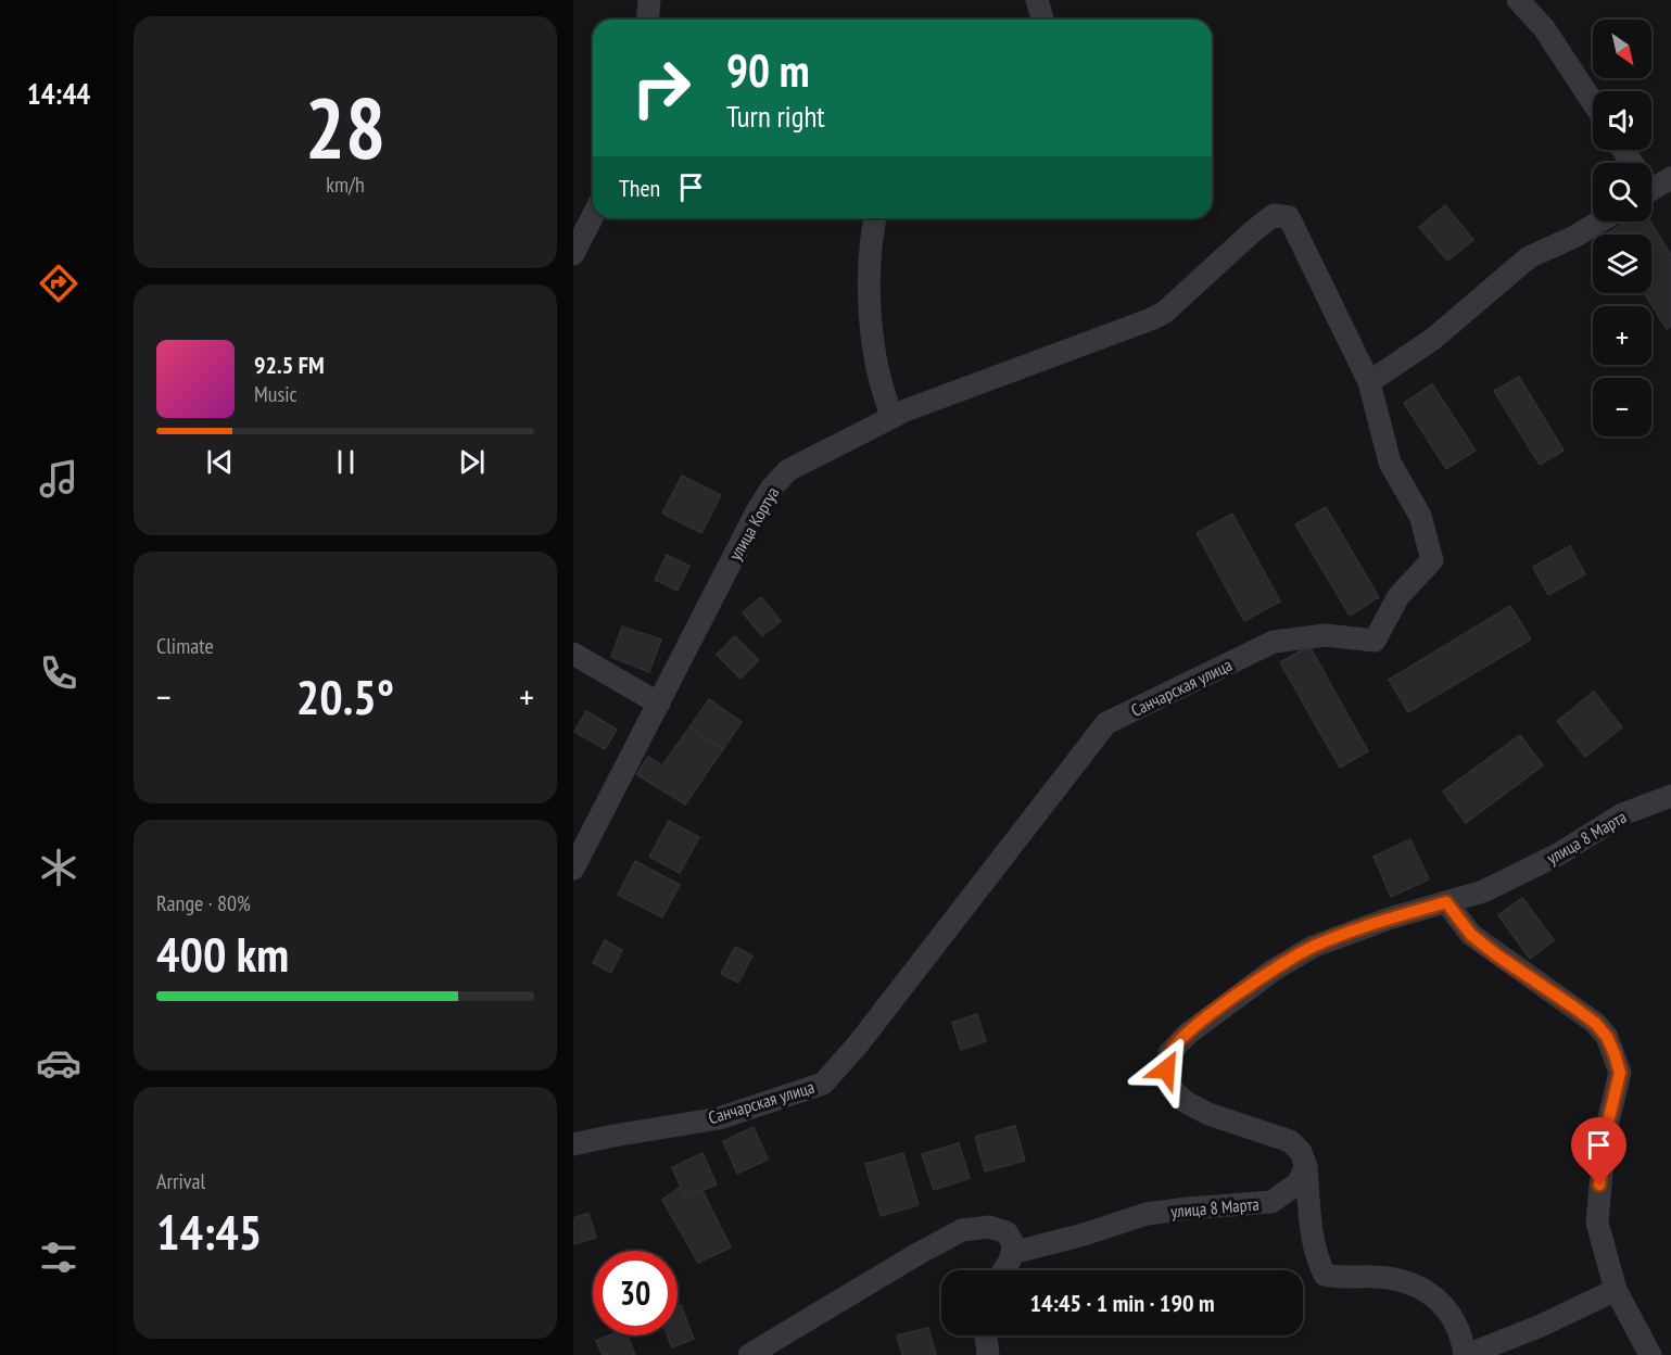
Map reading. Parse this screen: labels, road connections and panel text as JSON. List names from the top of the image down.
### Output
{
  "streets": {
    "street": ["улица Кортуа", "Санчарская улица", "улица 8 Марта"]
  },
  "crossings": [
    ["улица Кортуа", "Санчарская улица"]
  ],
  "north": "bottom right",
  "page": {
    "tabs": "14:44",
    "tile": [
      ["28", "km/h"],
      "Climate",
      ["Range · 80%", "400 km"],
      ["Arrival", "14:45"]
    ],
    "map_buttons": ["+", "−"],
    "turn": ["90 m", "Turn right"],
    "then": "Then",
    "song": ["92.5 FM", "Music"],
    "heat": ["−", "20.5°", "+"],
    "limit": "30",
    "trip": "14:45 · 1 min · 190 m"
  }
}
